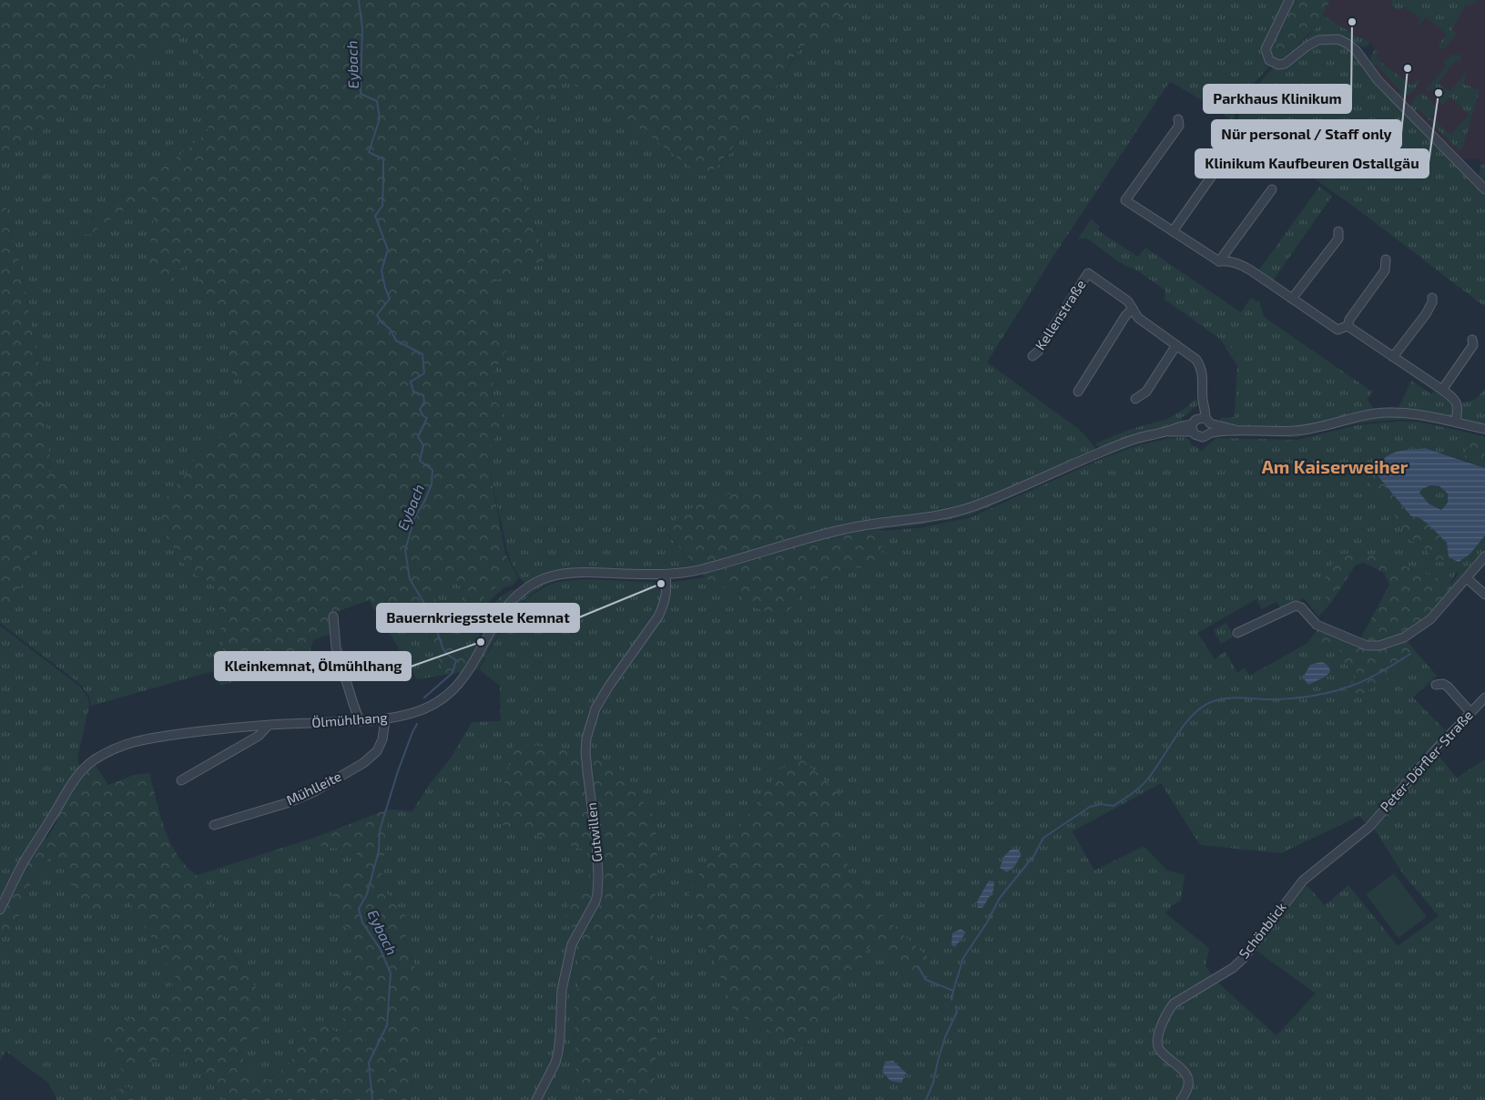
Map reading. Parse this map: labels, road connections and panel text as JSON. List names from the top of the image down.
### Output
{
  "streets": {
    "street": [
      "Kellenstraße",
      "Ölmühlhang",
      "Peter-Dörfler-Straße",
      "Mühlleite",
      "Gutwillen",
      "Schönblick"
    ]
  },
  "crossings": [
    ["Ölmühlhang", "Mühlleite"],
    ["Ölmühlhang", "Gutwillen"],
    ["Peter-Dörfler-Straße", "Schönblick"]
  ],
  "districts": ["Am Kaiserweiher"],
  "water": ["Eybach"],
  "places": [
    "Parkhaus Klinikum",
    "Nür personal / Staff only",
    "Klinikum Kaufbeuren Ostallgäu",
    "Bauernkriegsstele Kemnat",
    "Kleinkemnat, Ölmühlhang"
  ]
}
